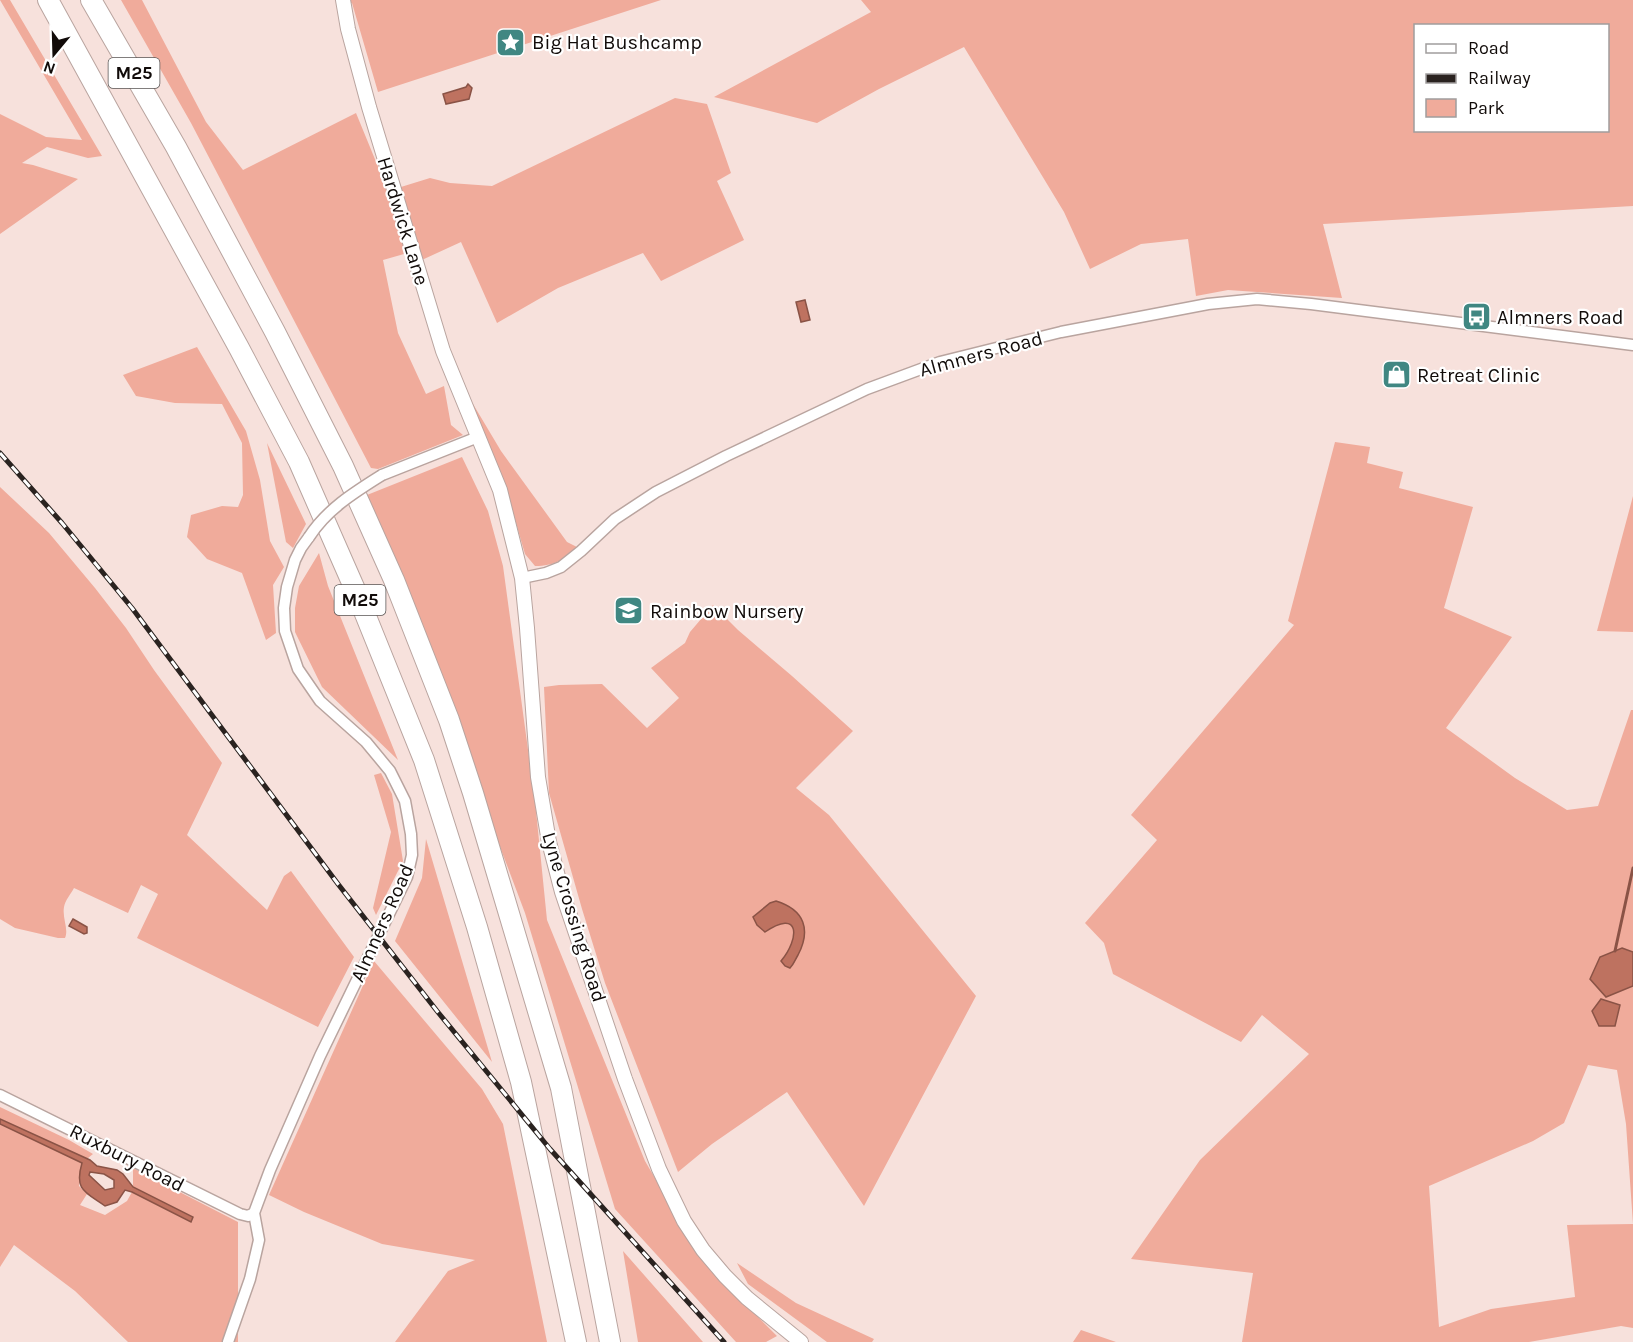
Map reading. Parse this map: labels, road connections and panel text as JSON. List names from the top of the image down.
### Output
{
  "streets": {
    "highway": ["M25"],
    "street": [
      "Hardwick Lane",
      "Almners Road",
      "Lyne Crossing Road",
      "Ruxbury Road"
    ]
  },
  "crossings": [
    ["Hardwick Lane", "Almners Road"],
    ["Hardwick Lane", "Lyne Crossing Road"],
    ["Almners Road", "Lyne Crossing Road"],
    ["Almners Road", "Ruxbury Road"]
  ],
  "places": {
    "place": ["Big Hat Bushcamp"],
    "bus stop": ["Almners Road"],
    "shop": ["Retreat Clinic"],
    "school or university": ["Rainbow Nursery"]
  },
  "legend": ["Road", "Railway", "Park"],
  "north": "bottom"
}
